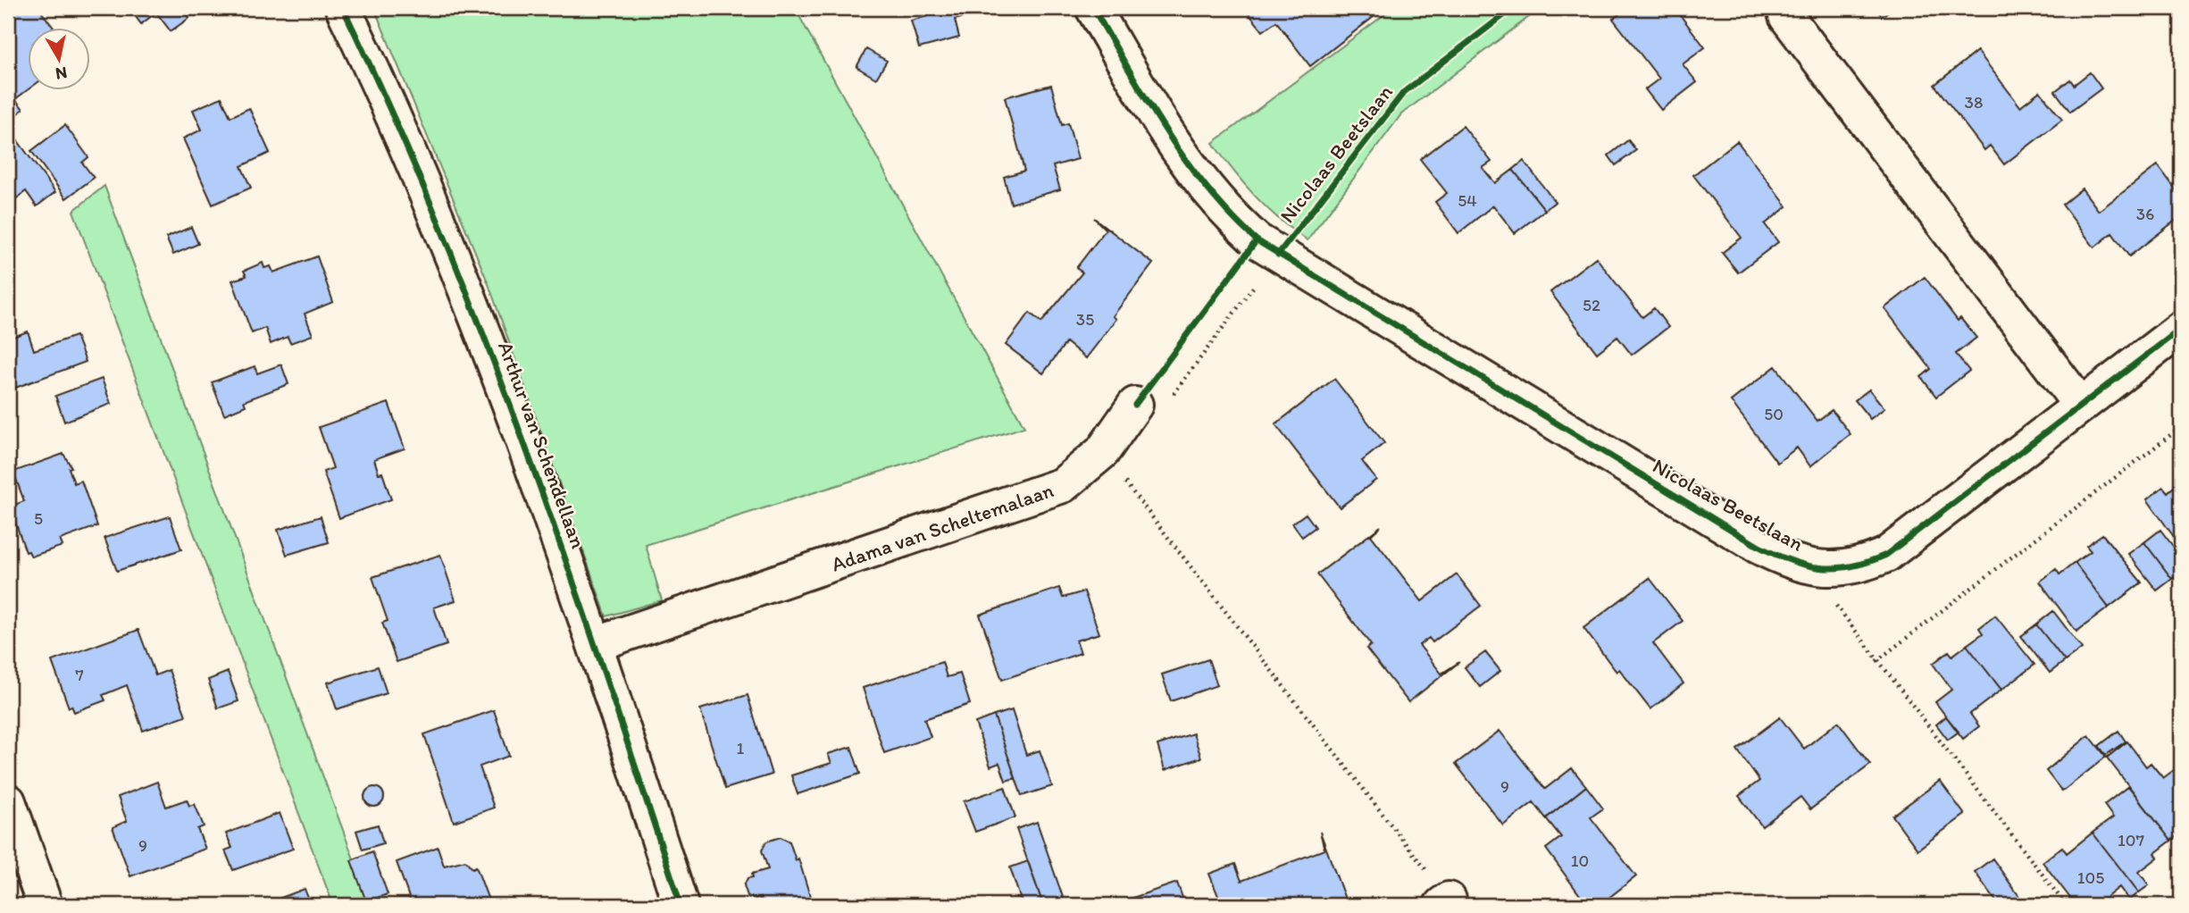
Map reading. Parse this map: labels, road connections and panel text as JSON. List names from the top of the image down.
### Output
{
  "streets": {
    "street": ["Nicolaas Beetslaan", "Arthur van Schendellaan", "Adama van Scheltemalaan"]
  },
  "crossings": [
    ["Arthur van Schendellaan", "Adama van Scheltemalaan"]
  ],
  "house_numbers": [
    "38",
    "54",
    "36",
    "52",
    "35",
    "50",
    "5",
    "7",
    "1",
    "9",
    "107",
    "9",
    "10",
    "105"
  ],
  "north": "bottom"
}
